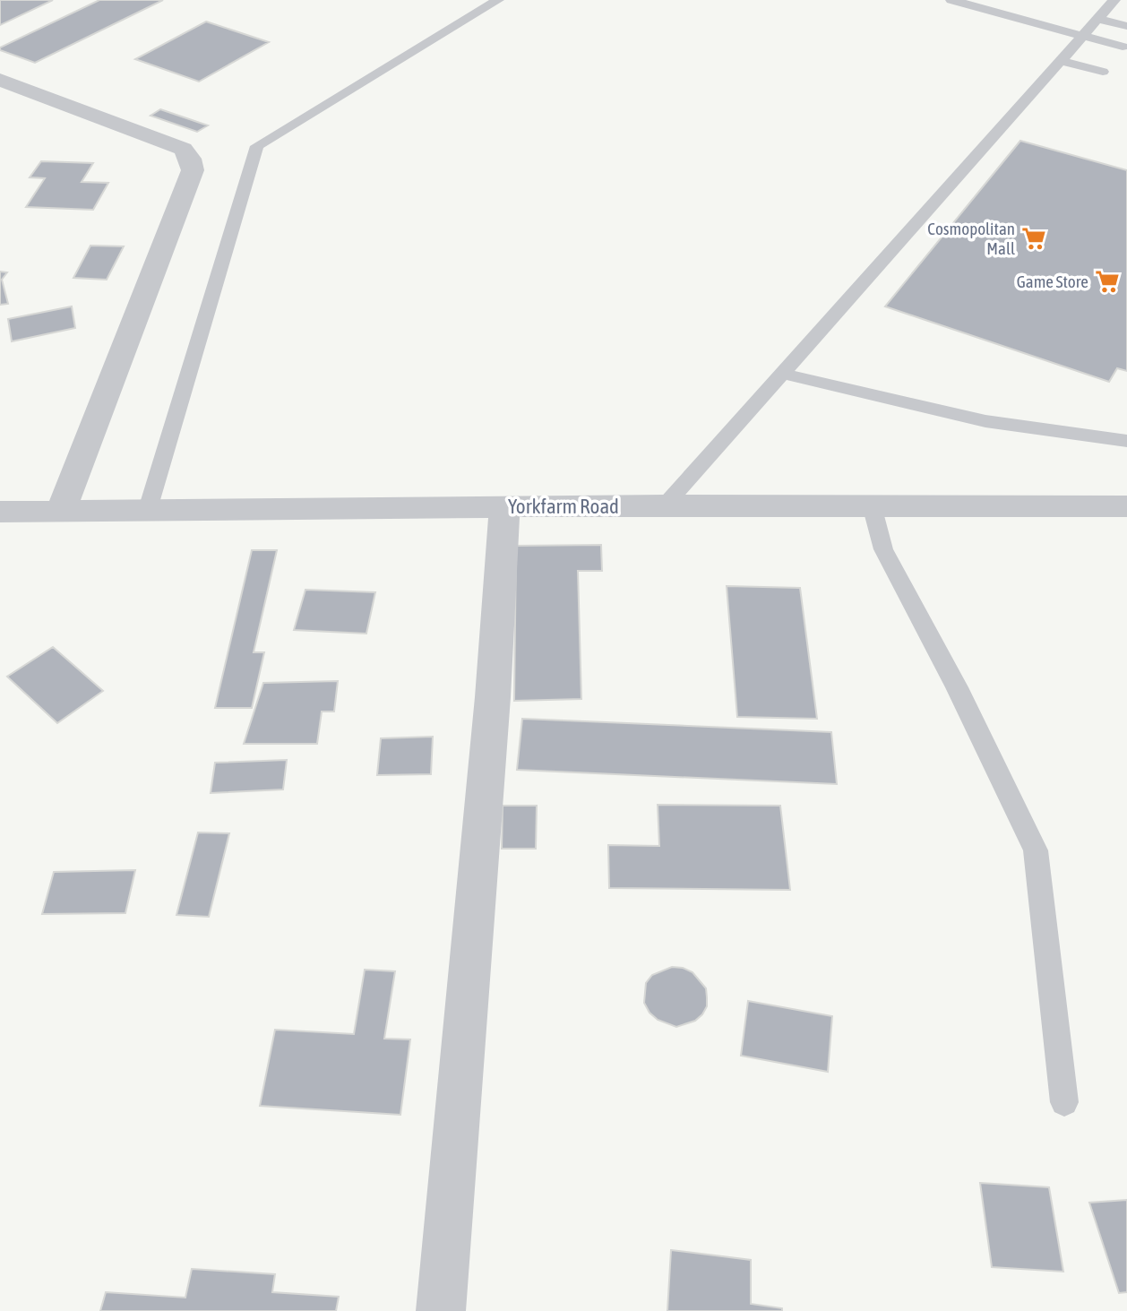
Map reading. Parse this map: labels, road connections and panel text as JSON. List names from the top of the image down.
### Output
{
  "streets": {
    "street": ["Yorkfarm Road"]
  },
  "places": {
    "supermarket": ["Cosmopolitan Mall", "Game Store"]
  }
}
